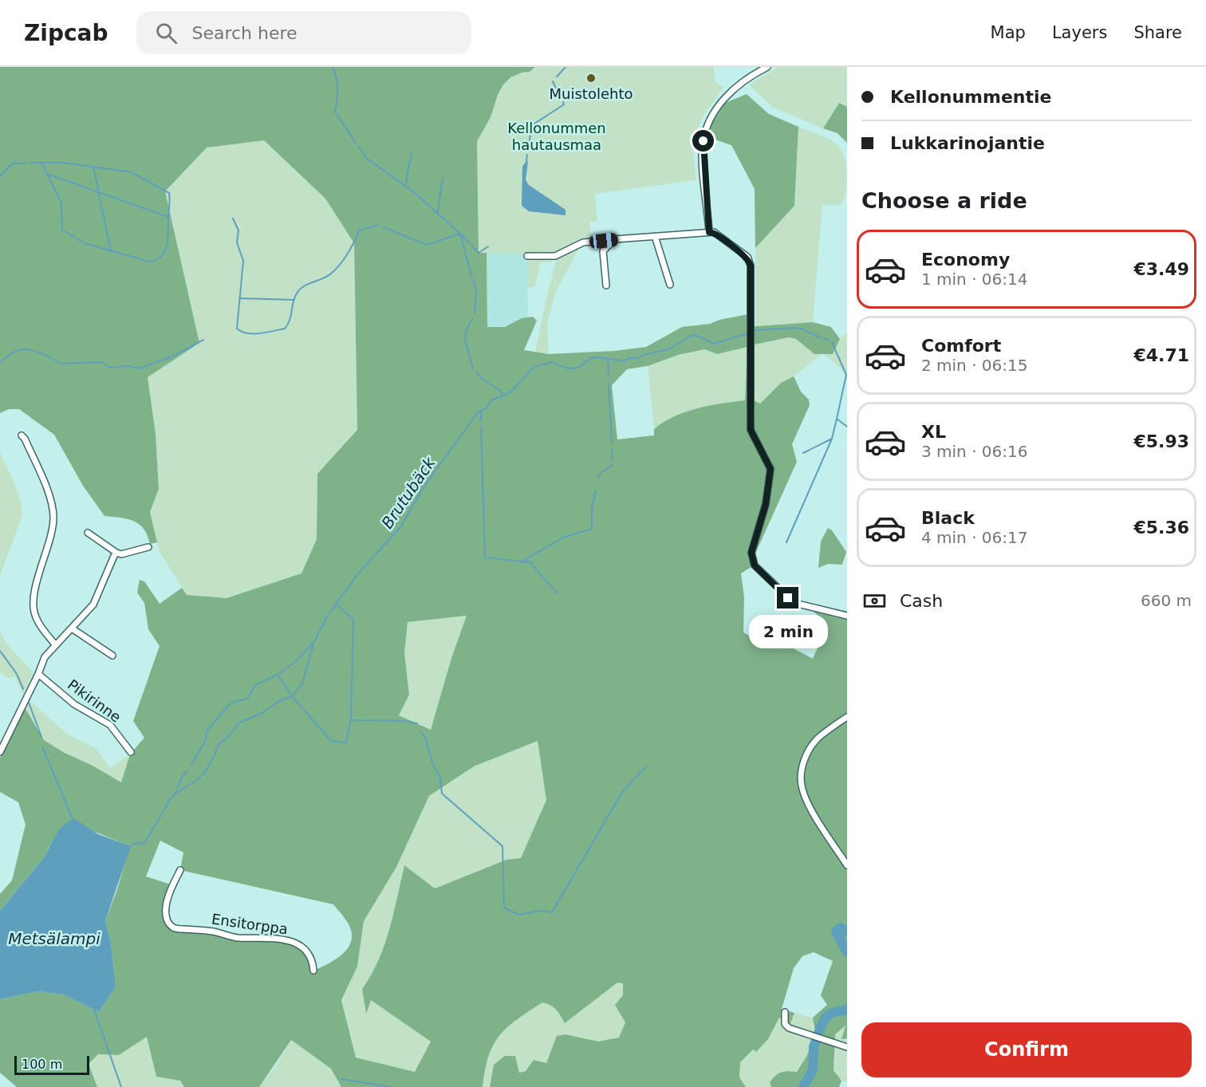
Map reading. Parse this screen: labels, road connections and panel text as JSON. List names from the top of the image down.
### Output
{
  "streets": {
    "street": ["Pikirinne", "Ensitorppa"]
  },
  "water": ["Brutubäck", "Metsälampi"],
  "parks": ["Kellonummen hautausmaa"],
  "places": ["Muistolehto"],
  "scale_bar": "100 m",
  "page": {
    "header": "Zipcab",
    "search": "Search here",
    "nav": ["Map", "Layers", "Share"],
    "banner": ["Kellonummentie", "Lukkarinojantie"],
    "heading": "Choose a ride",
    "list": [
      {
        "name": "Economy",
        "note": "1 min · 06:14",
        "value": "€3.49"
      },
      {
        "name": "Comfort",
        "note": "2 min · 06:15",
        "value": "€4.71"
      },
      {
        "name": "XL",
        "note": "3 min · 06:16",
        "value": "€5.93"
      },
      {
        "name": "Black",
        "note": "4 min · 06:17",
        "value": "€5.36"
      }
    ],
    "pay": ["Cash", "660 m"],
    "bubble": "2 min",
    "buttons": "Confirm",
    "scale": "100 m"
  }
}
